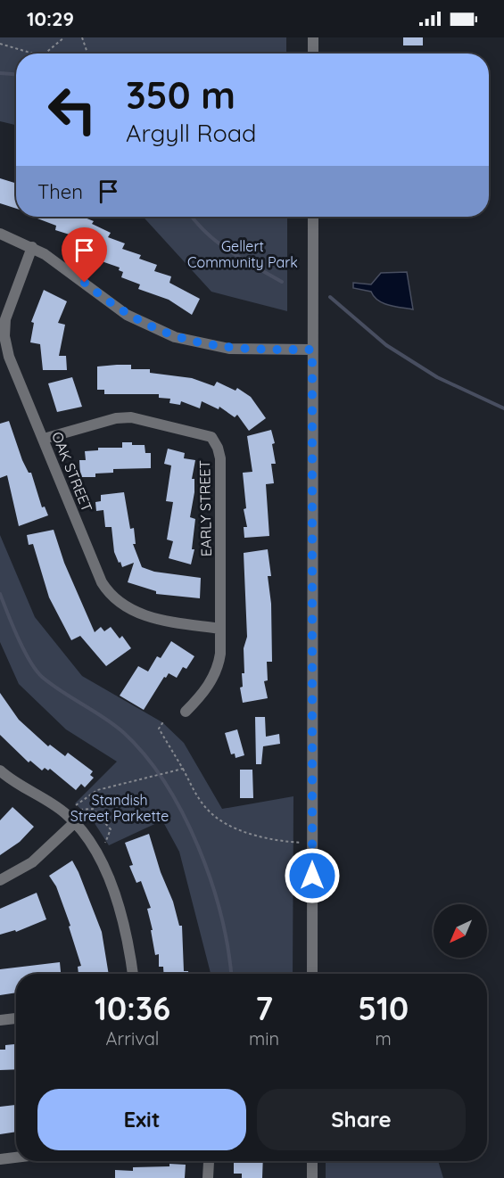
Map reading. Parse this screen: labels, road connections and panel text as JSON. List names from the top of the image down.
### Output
{
  "streets": {
    "street": ["OAK STREET", "EARLY STREET"]
  },
  "crossings": [
    ["OAK STREET", "EARLY STREET"]
  ],
  "parks": ["Gellert Community Park", "Standish Street Parkette"],
  "north": "bottom left",
  "page": {
    "status": "10:29",
    "turn": ["350 m", "Argyll Road"],
    "then": "Then",
    "eta": [
      "10:36",
      "Arrival",
      "7",
      "min",
      "510",
      "m"
    ],
    "buttons": ["Exit", "Share"]
  }
}
